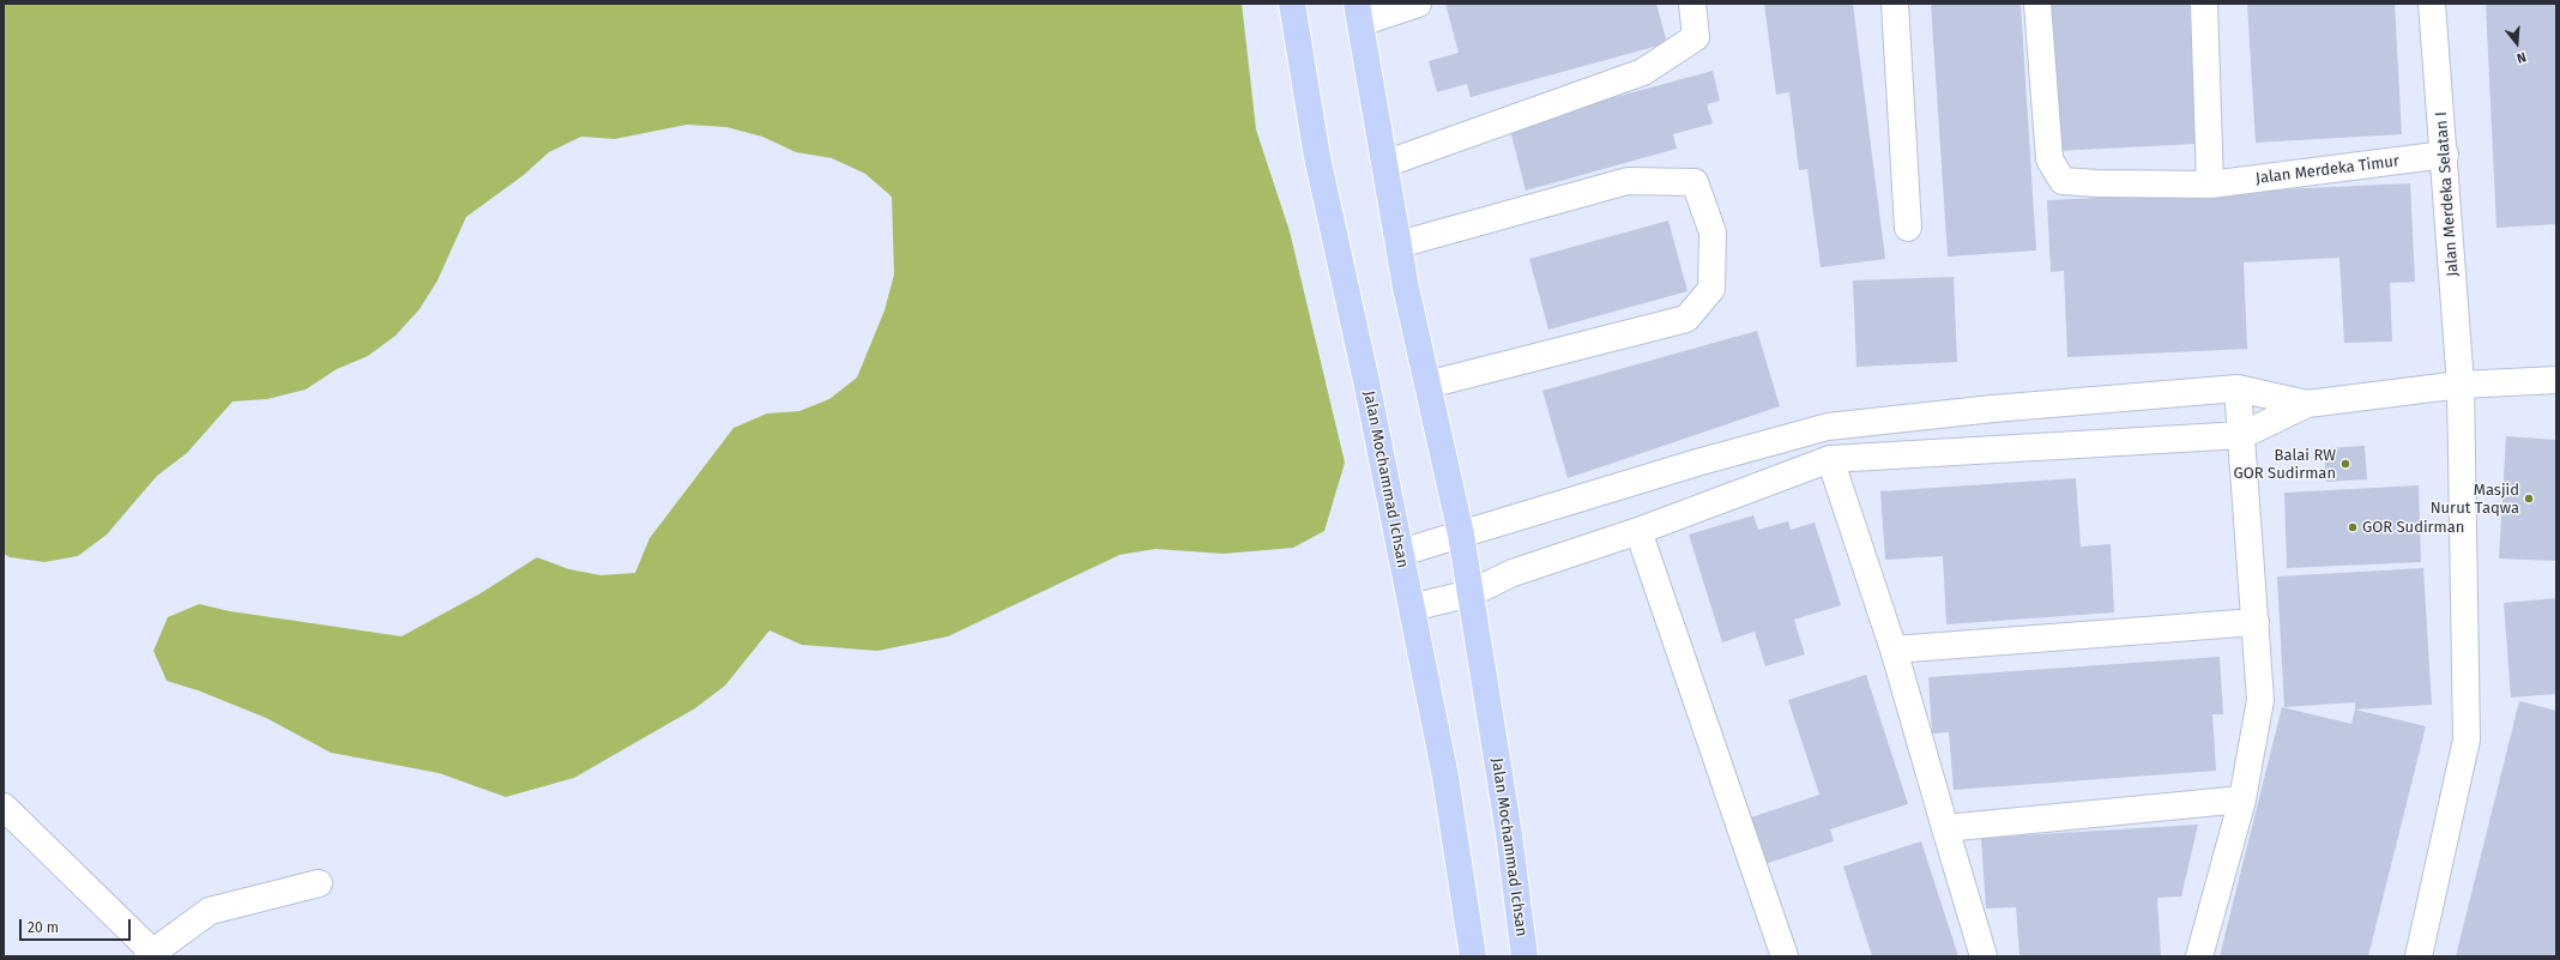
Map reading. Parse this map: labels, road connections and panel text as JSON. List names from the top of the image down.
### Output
{
  "streets": {
    "main road": ["Jalan Mochammad Ichsan"],
    "street": ["Jalan Merdeka Timur", "Jalan Merdeka Selatan I"]
  },
  "crossings": [
    ["Jalan Merdeka Timur", "Jalan Merdeka Selatan I"]
  ],
  "places": ["Balai RW GOR Sudirman", "Masjid Nurut Taqwa", "GOR Sudirman"],
  "scale_bar": "20 m",
  "north": "bottom"
}
